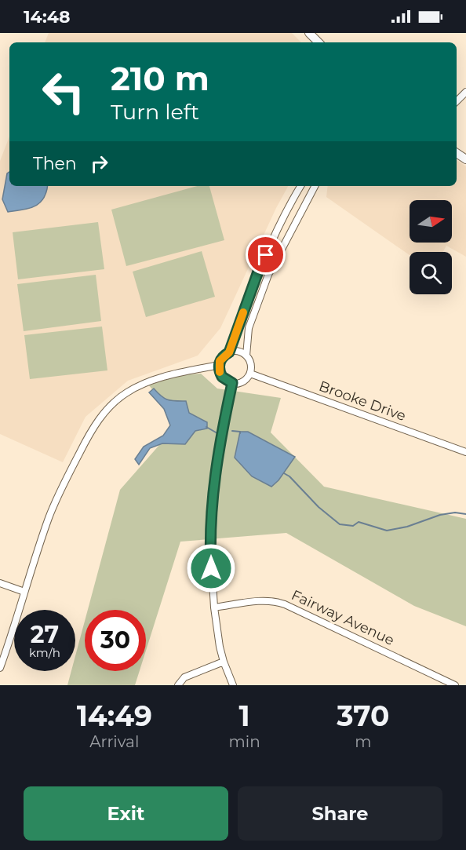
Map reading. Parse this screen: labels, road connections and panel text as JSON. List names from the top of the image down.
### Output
{
  "streets": {
    "street": ["Brooke Drive", "Fairway Avenue"]
  },
  "north": "right",
  "page": {
    "status": "14:48",
    "turn": ["210 m", "Turn left"],
    "then": "Then",
    "speed": "27 km/h",
    "limit": "30",
    "eta": [
      "14:49",
      "Arrival",
      "1",
      "min",
      "370",
      "m"
    ],
    "buttons": ["Exit", "Share"]
  }
}
